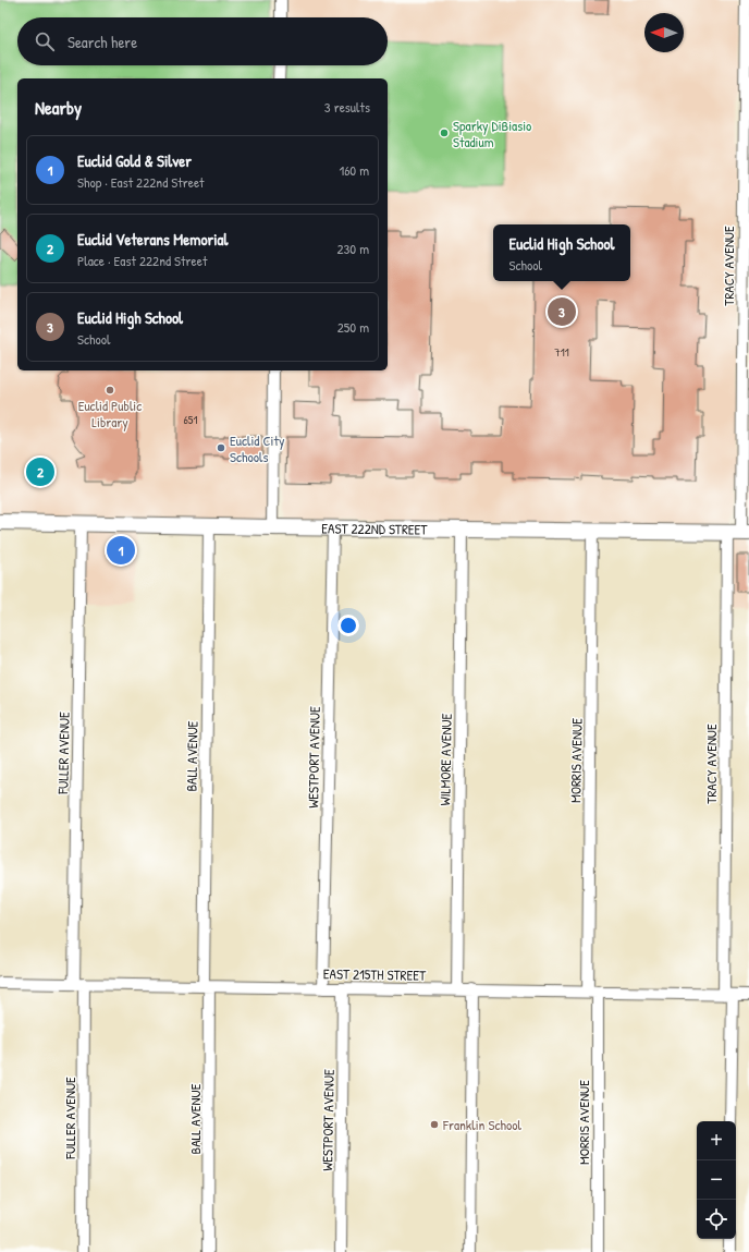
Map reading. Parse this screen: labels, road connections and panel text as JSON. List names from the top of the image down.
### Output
{
  "streets": {
    "street": [
      "TRACY AVENUE",
      "EAST 222ND STREET",
      "FULLER AVENUE",
      "BALL AVENUE",
      "WESTPORT AVENUE",
      "WILMORE AVENUE",
      "MORRIS AVENUE",
      "EAST 215TH STREET"
    ]
  },
  "crossings": [
    ["TRACY AVENUE", "EAST 222ND STREET"],
    ["TRACY AVENUE", "EAST 215TH STREET"],
    ["EAST 222ND STREET", "FULLER AVENUE"],
    ["EAST 222ND STREET", "BALL AVENUE"],
    ["EAST 222ND STREET", "WESTPORT AVENUE"],
    ["EAST 222ND STREET", "WILMORE AVENUE"],
    ["EAST 222ND STREET", "MORRIS AVENUE"],
    ["FULLER AVENUE", "EAST 215TH STREET"],
    ["BALL AVENUE", "EAST 215TH STREET"],
    ["WESTPORT AVENUE", "EAST 215TH STREET"],
    ["WILMORE AVENUE", "EAST 215TH STREET"],
    ["MORRIS AVENUE", "EAST 215TH STREET"]
  ],
  "places": [
    "Sparky DiBiasio Stadium",
    "Euclid Public Library",
    "Euclid City Schools",
    "Franklin School"
  ],
  "house_numbers": ["711", "651"],
  "north": "left",
  "page": {
    "search": "Search here",
    "heading": ["Nearby", "3 results"],
    "list": [
      {
        "mark": "1",
        "name": "Euclid Gold & Silver",
        "note": "Shop · East 222nd Street",
        "value": "160 m"
      },
      {
        "mark": "2",
        "name": "Euclid Veterans Memorial",
        "note": "Place · East 222nd Street",
        "value": "230 m"
      },
      {
        "mark": "3",
        "name": "Euclid High School",
        "note": "School",
        "value": "250 m"
      }
    ],
    "popup": ["Euclid High School", "School"],
    "pins": ["3", "2", "1"],
    "map_buttons": ["+", "−"]
  }
}
